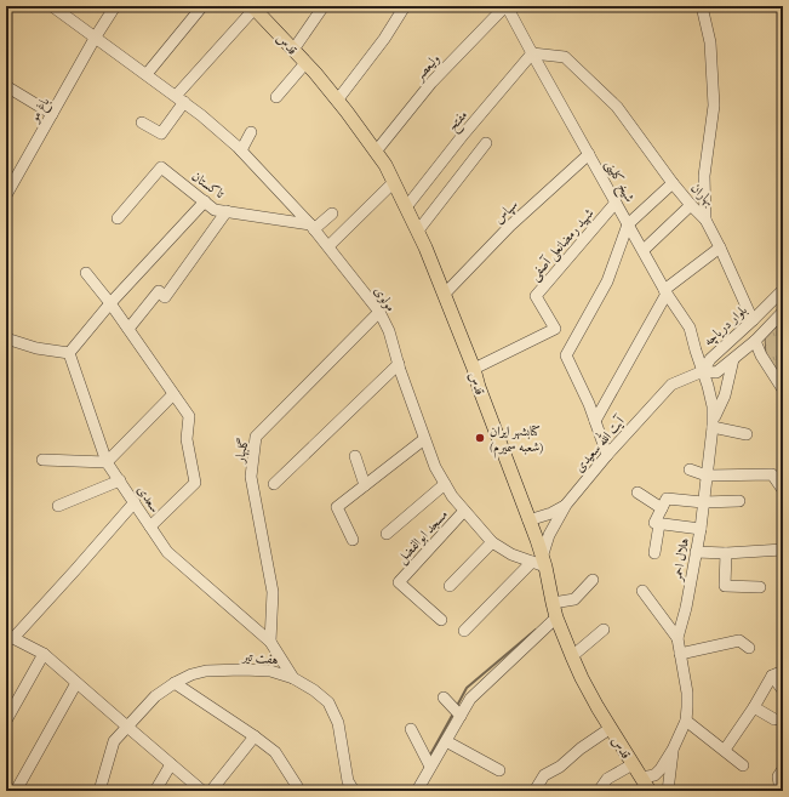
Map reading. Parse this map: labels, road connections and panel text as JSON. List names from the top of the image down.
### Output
{
  "streets": {
    "main road": ["قدس"],
    "street": [
      "ولیعصر",
      "باغ مو",
      "مفتح",
      "شیخ کلینی",
      "تاکستان",
      "بهاران",
      "سپاس",
      "شهید رمضانعلی آصفی",
      "مولوی",
      "بلوار دریاچه",
      "آیت الله سعیدی",
      "گلبهار",
      "سعدی",
      "مسجد ابوالفضل",
      "هلال احمر",
      "هفت تیر"
    ]
  },
  "crossings": [
    ["قدس", "ولیعصر"],
    ["قدس", "مفتح"],
    ["قدس", "سپاس"],
    ["قدس", "شهید رمضانعلی آصفی"],
    ["قدس", "مولوی"],
    ["قدس", "آیت الله سعیدی"],
    ["ولیعصر", "شیخ کلینی"],
    ["باغ مو", "مولوی"],
    ["مفتح", "شیخ کلینی"],
    ["مفتح", "بهاران"],
    ["شیخ کلینی", "بهاران"],
    ["شیخ کلینی", "سپاس"],
    ["شیخ کلینی", "شهید رمضانعلی آصفی"],
    ["شیخ کلینی", "بلوار دریاچه"],
    ["شیخ کلینی", "آیت الله سعیدی"],
    ["شیخ کلینی", "هلال احمر"],
    ["تاکستان", "مولوی"],
    ["مولوی", "آیت الله سعیدی"],
    ["مولوی", "گلبهار"],
    ["مولوی", "مسجد ابوالفضل"],
    ["بلوار دریاچه", "آیت الله سعیدی"],
    ["بلوار دریاچه", "هلال احمر"],
    ["آیت الله سعیدی", "هلال احمر"],
    ["گلبهار", "سعدی"],
    ["سعدی", "هفت تیر"]
  ],
  "places": ["کتابشهر ایران (شعبه سمیرم)"]
}
